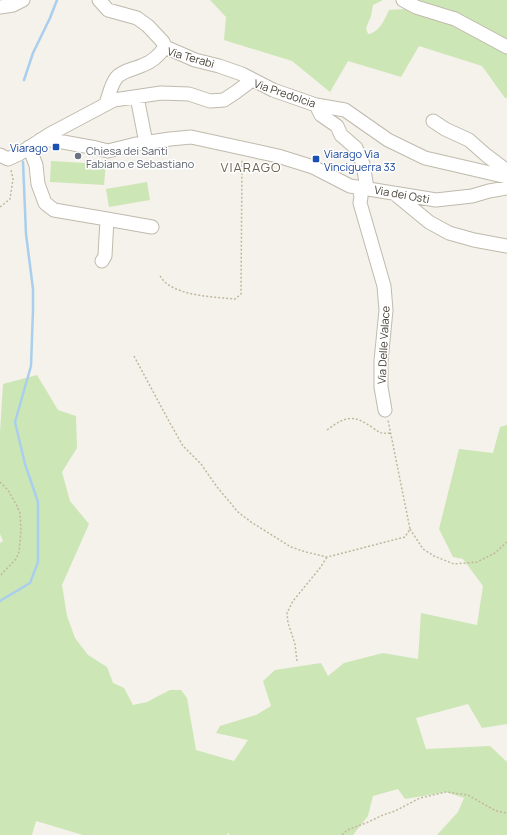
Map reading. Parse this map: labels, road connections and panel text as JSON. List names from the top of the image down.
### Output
{
  "streets": {
    "street": [
      "Via Terabi",
      "Via Predolcia",
      "Via dei Osti",
      "Via Delle Valace"
    ]
  },
  "crossings": [
    ["Via Terabi", "Via Predolcia"],
    ["Via Predolcia", "Via dei Osti"],
    ["Via Predolcia", "Via Delle Valace"],
    ["Via dei Osti", "Via Delle Valace"]
  ],
  "districts": ["VIARAGO"],
  "places": {
    "transit": ["Viarago", "Viarago Via Vinciguerra 33"],
    "other": ["Chiesa dei Santi Fabiano e Sebastiano"]
  }
}
